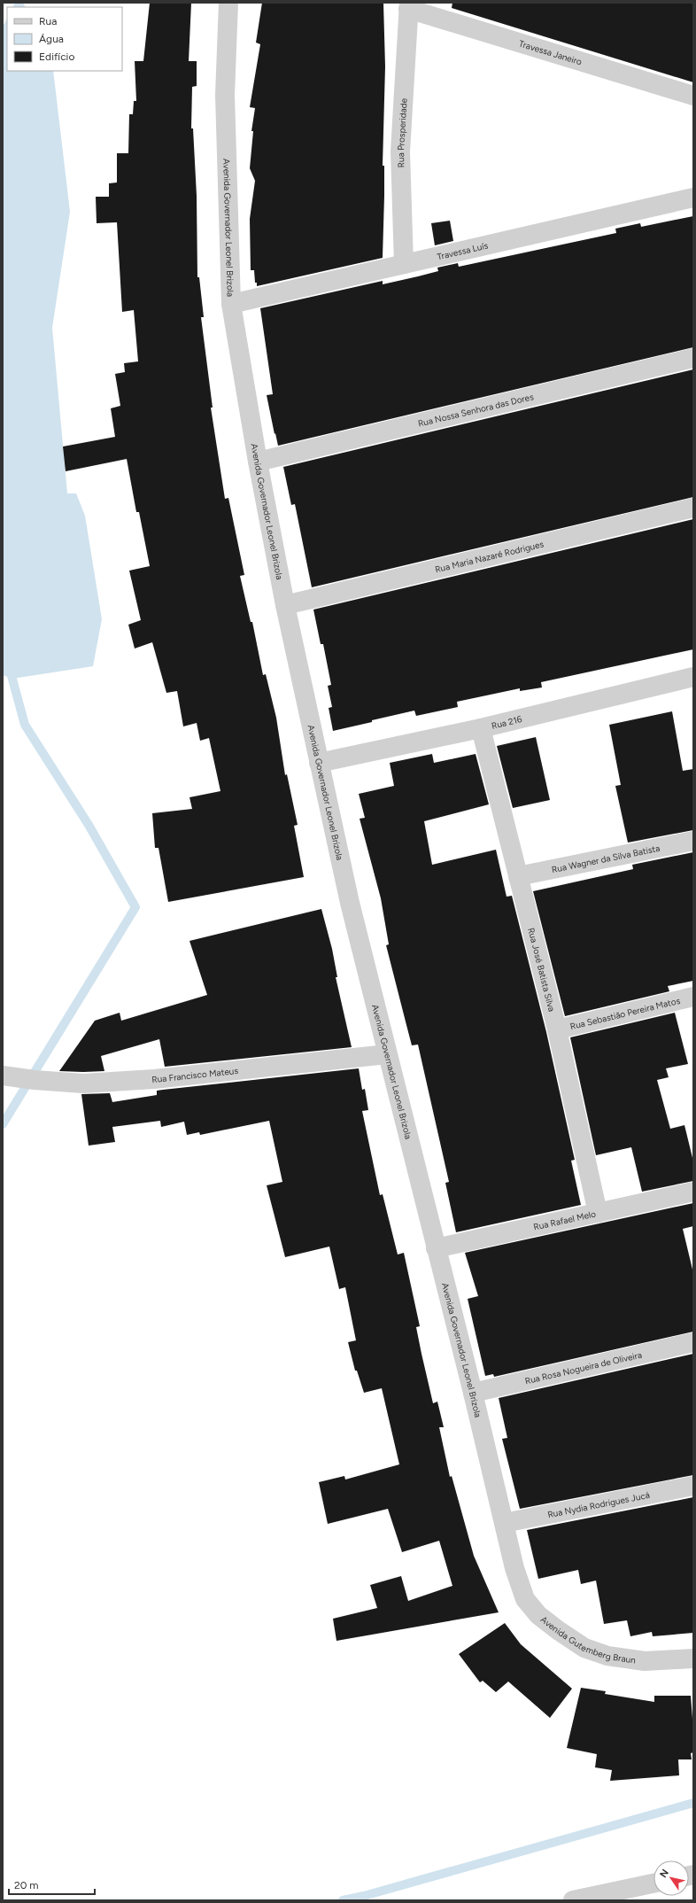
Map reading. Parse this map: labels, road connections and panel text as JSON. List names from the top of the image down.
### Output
{
  "streets": {
    "street": [
      "Travessa Janeiro",
      "Rua Prosperidade",
      "Avenida Governador Leonel Brizola",
      "Travessa Luís",
      "Rua Nossa Senhora das Dores",
      "Rua Maria Nazaré Rodrigues",
      "Rua 216",
      "Rua Wagner da Silva Batista",
      "Rua José Batista Silva",
      "Rua Sebastião Pereira Matos",
      "Rua Francisco Mateus",
      "Rua Rafael Melo",
      "Rua Rosa Nogueira de Oliveira",
      "Rua Nydia Rodrigues Jucá",
      "Avenida Gutemberg Braun"
    ]
  },
  "crossings": [
    ["Travessa Janeiro", "Rua Prosperidade"],
    ["Rua Prosperidade", "Travessa Luís"],
    ["Avenida Governador Leonel Brizola", "Travessa Luís"],
    ["Avenida Governador Leonel Brizola", "Rua Nossa Senhora das Dores"],
    ["Avenida Governador Leonel Brizola", "Rua Maria Nazaré Rodrigues"],
    ["Avenida Governador Leonel Brizola", "Rua 216"],
    ["Avenida Governador Leonel Brizola", "Rua Francisco Mateus"],
    ["Avenida Governador Leonel Brizola", "Rua Rafael Melo"],
    ["Avenida Governador Leonel Brizola", "Rua Rosa Nogueira de Oliveira"],
    ["Avenida Governador Leonel Brizola", "Rua Nydia Rodrigues Jucá"],
    ["Avenida Governador Leonel Brizola", "Avenida Gutemberg Braun"],
    ["Rua 216", "Rua José Batista Silva"],
    ["Rua Wagner da Silva Batista", "Rua José Batista Silva"],
    ["Rua José Batista Silva", "Rua Sebastião Pereira Matos"],
    ["Rua José Batista Silva", "Rua Rafael Melo"]
  ],
  "legend": ["Rua", "Água", "Edifício"],
  "scale_bar": "20 m",
  "north": "top left"
}
